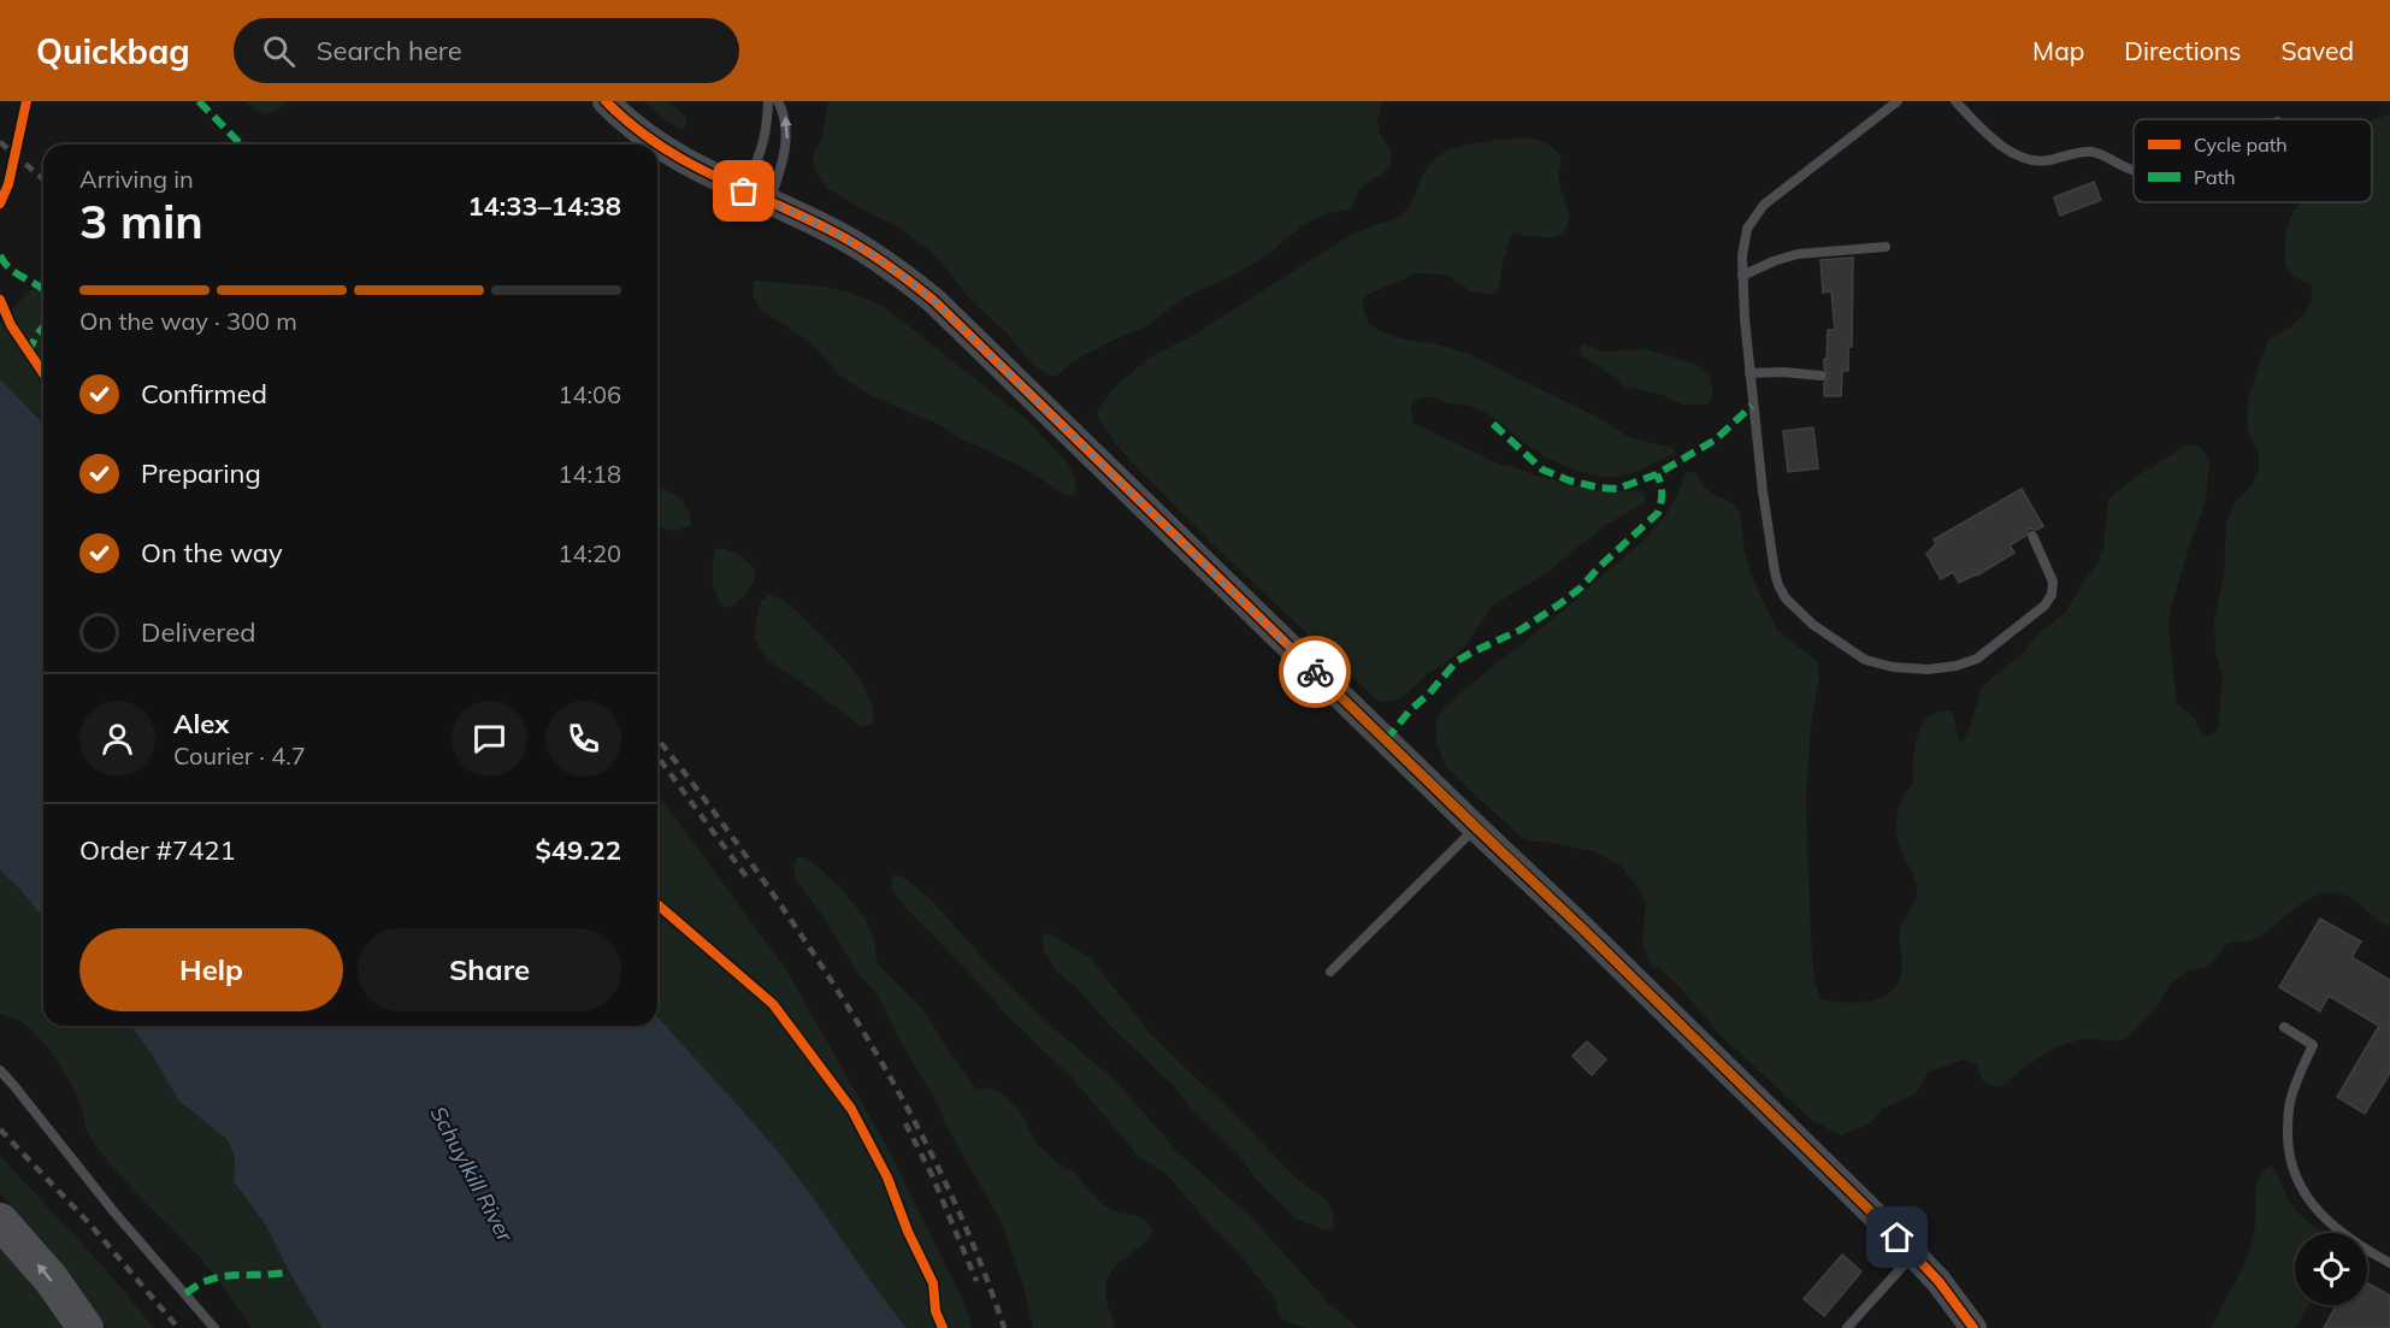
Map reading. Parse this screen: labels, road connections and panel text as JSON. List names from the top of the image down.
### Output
{
  "water": ["Schuylkill River"],
  "legend": ["Cycle path", "Path"],
  "page": {
    "header": "Quickbag",
    "search": "Search here",
    "nav": ["Map", "Directions", "Saved"],
    "heading": ["3 min", "Arriving in", "14:33–14:38"],
    "panel": [
      "Alex",
      "Courier · 4.7",
      "Order #7421",
      "$49.22"
    ],
    "bar": "On the way · 300 m",
    "list": [
      ["Confirmed", "14:06"],
      ["Preparing", "14:18"],
      ["On the way", "14:20"],
      "Delivered"
    ],
    "buttons": ["Help", "Share"]
  }
}
